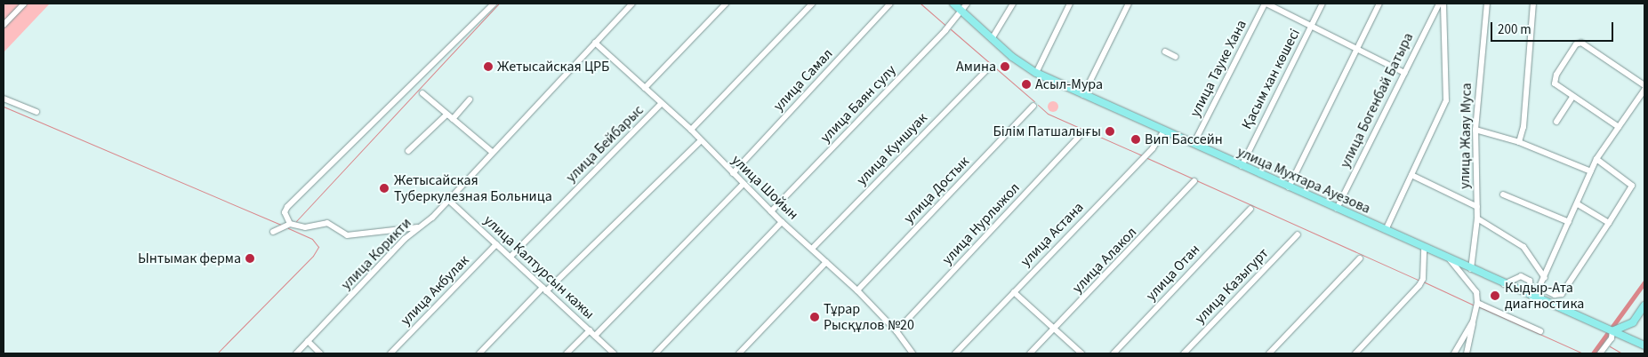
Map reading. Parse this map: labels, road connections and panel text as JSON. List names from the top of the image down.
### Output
{
  "streets": {
    "main road": ["улица Мухтара Ауезова"],
    "street": [
      "улица Тауке Хана",
      "Қасым хан көшесі",
      "улица Самал",
      "улица Богенбай Батыра",
      "улица Баян сулу",
      "улица Жаяу Муса",
      "улица Бейбарыс",
      "улица Куншуак",
      "улица Шойын",
      "улица Достык",
      "улица Нурлыжол",
      "улица Астана",
      "улица Корикти",
      "улица Алакол",
      "улица Калтурсын кажы",
      "улица Отан",
      "улица Казыгурт",
      "улица Акбулак"
    ]
  },
  "crossings": [
    ["улица Тауке Хана", "улица Мухтара Ауезова"],
    ["Қасым хан көшесі", "улица Мухтара Ауезова"],
    ["улица Самал", "улица Шойын"],
    ["улица Богенбай Батыра", "улица Мухтара Ауезова"],
    ["улица Баян сулу", "улица Мухтара Ауезова"],
    ["улица Баян сулу", "улица Шойын"],
    ["улица Жаяу Муса", "улица Мухтара Ауезова"],
    ["улица Бейбарыс", "улица Шойын"],
    ["улица Бейбарыс", "улица Калтурсын кажы"],
    ["улица Куншуак", "улица Шойын"],
    ["улица Мухтара Ауезова", "улица Астана"],
    ["улица Шойын", "улица Достык"],
    ["улица Шойын", "улица Нурлыжол"],
    ["улица Шойын", "улица Корикти"],
    ["улица Корикти", "улица Калтурсын кажы"],
    ["улица Калтурсын кажы", "улица Акбулак"]
  ],
  "places": [
    "Жетысайская ЦРБ",
    "Амина",
    "Асыл-Мура",
    "Білім Патшалығы",
    "Вип Бассейн",
    "Жетысайская Туберкулезная Больница",
    "Ынтымак ферма",
    "Кыдыр-Ата диагностика",
    "Тұрар Рысқұлов №20"
  ],
  "scale_bar": "200 m"
}
